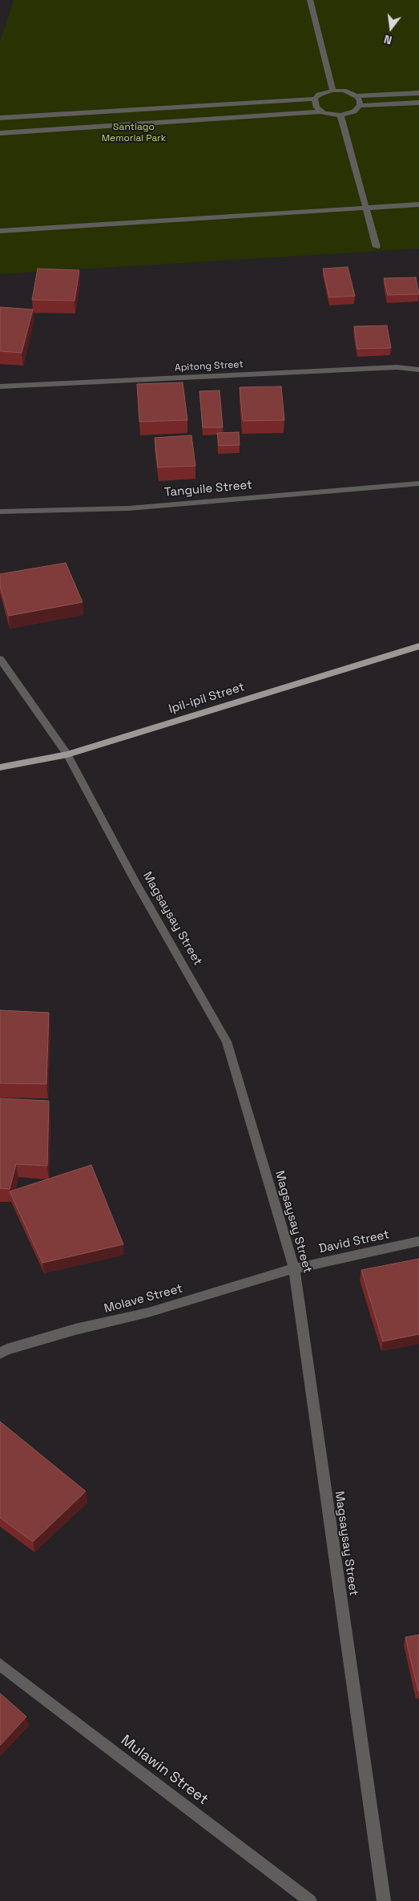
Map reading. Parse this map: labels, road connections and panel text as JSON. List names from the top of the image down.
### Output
{
  "streets": {
    "main road": ["Ipil-ipil Street"],
    "street": [
      "Apitong Street",
      "Tanguile Street",
      "Magsaysay Street",
      "David Street",
      "Molave Street",
      "Mulawin Street"
    ]
  },
  "crossings": [
    ["Ipil-ipil Street", "Magsaysay Street"],
    ["Magsaysay Street", "David Street"],
    ["Magsaysay Street", "Molave Street"],
    ["David Street", "Molave Street"]
  ],
  "parks": ["Santiago Memorial Park"],
  "north": "bottom"
}
